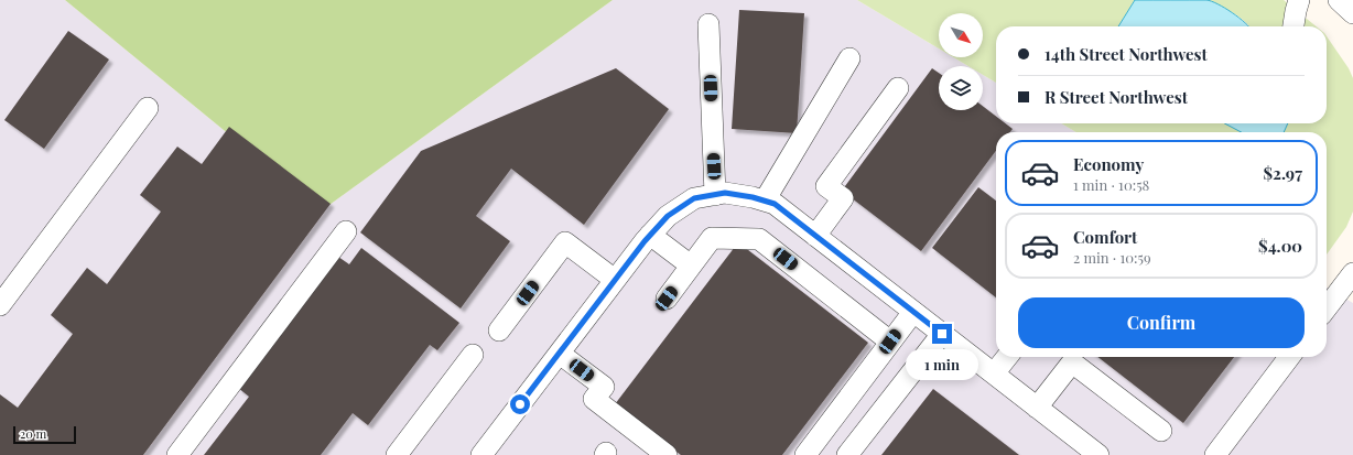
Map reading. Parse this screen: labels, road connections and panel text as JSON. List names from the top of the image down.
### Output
{
  "scale_bar": "20 m",
  "north": "bottom right",
  "page": {
    "banner": ["14th Street Northwest", "R Street Northwest"],
    "list": [
      {
        "name": "Economy",
        "note": "1 min · 10:58",
        "value": "$2.97"
      },
      {
        "name": "Comfort",
        "note": "2 min · 10:59",
        "value": "$4.00"
      }
    ],
    "buttons": "Confirm",
    "bubble": "1 min",
    "scale": "20 m"
  }
}
